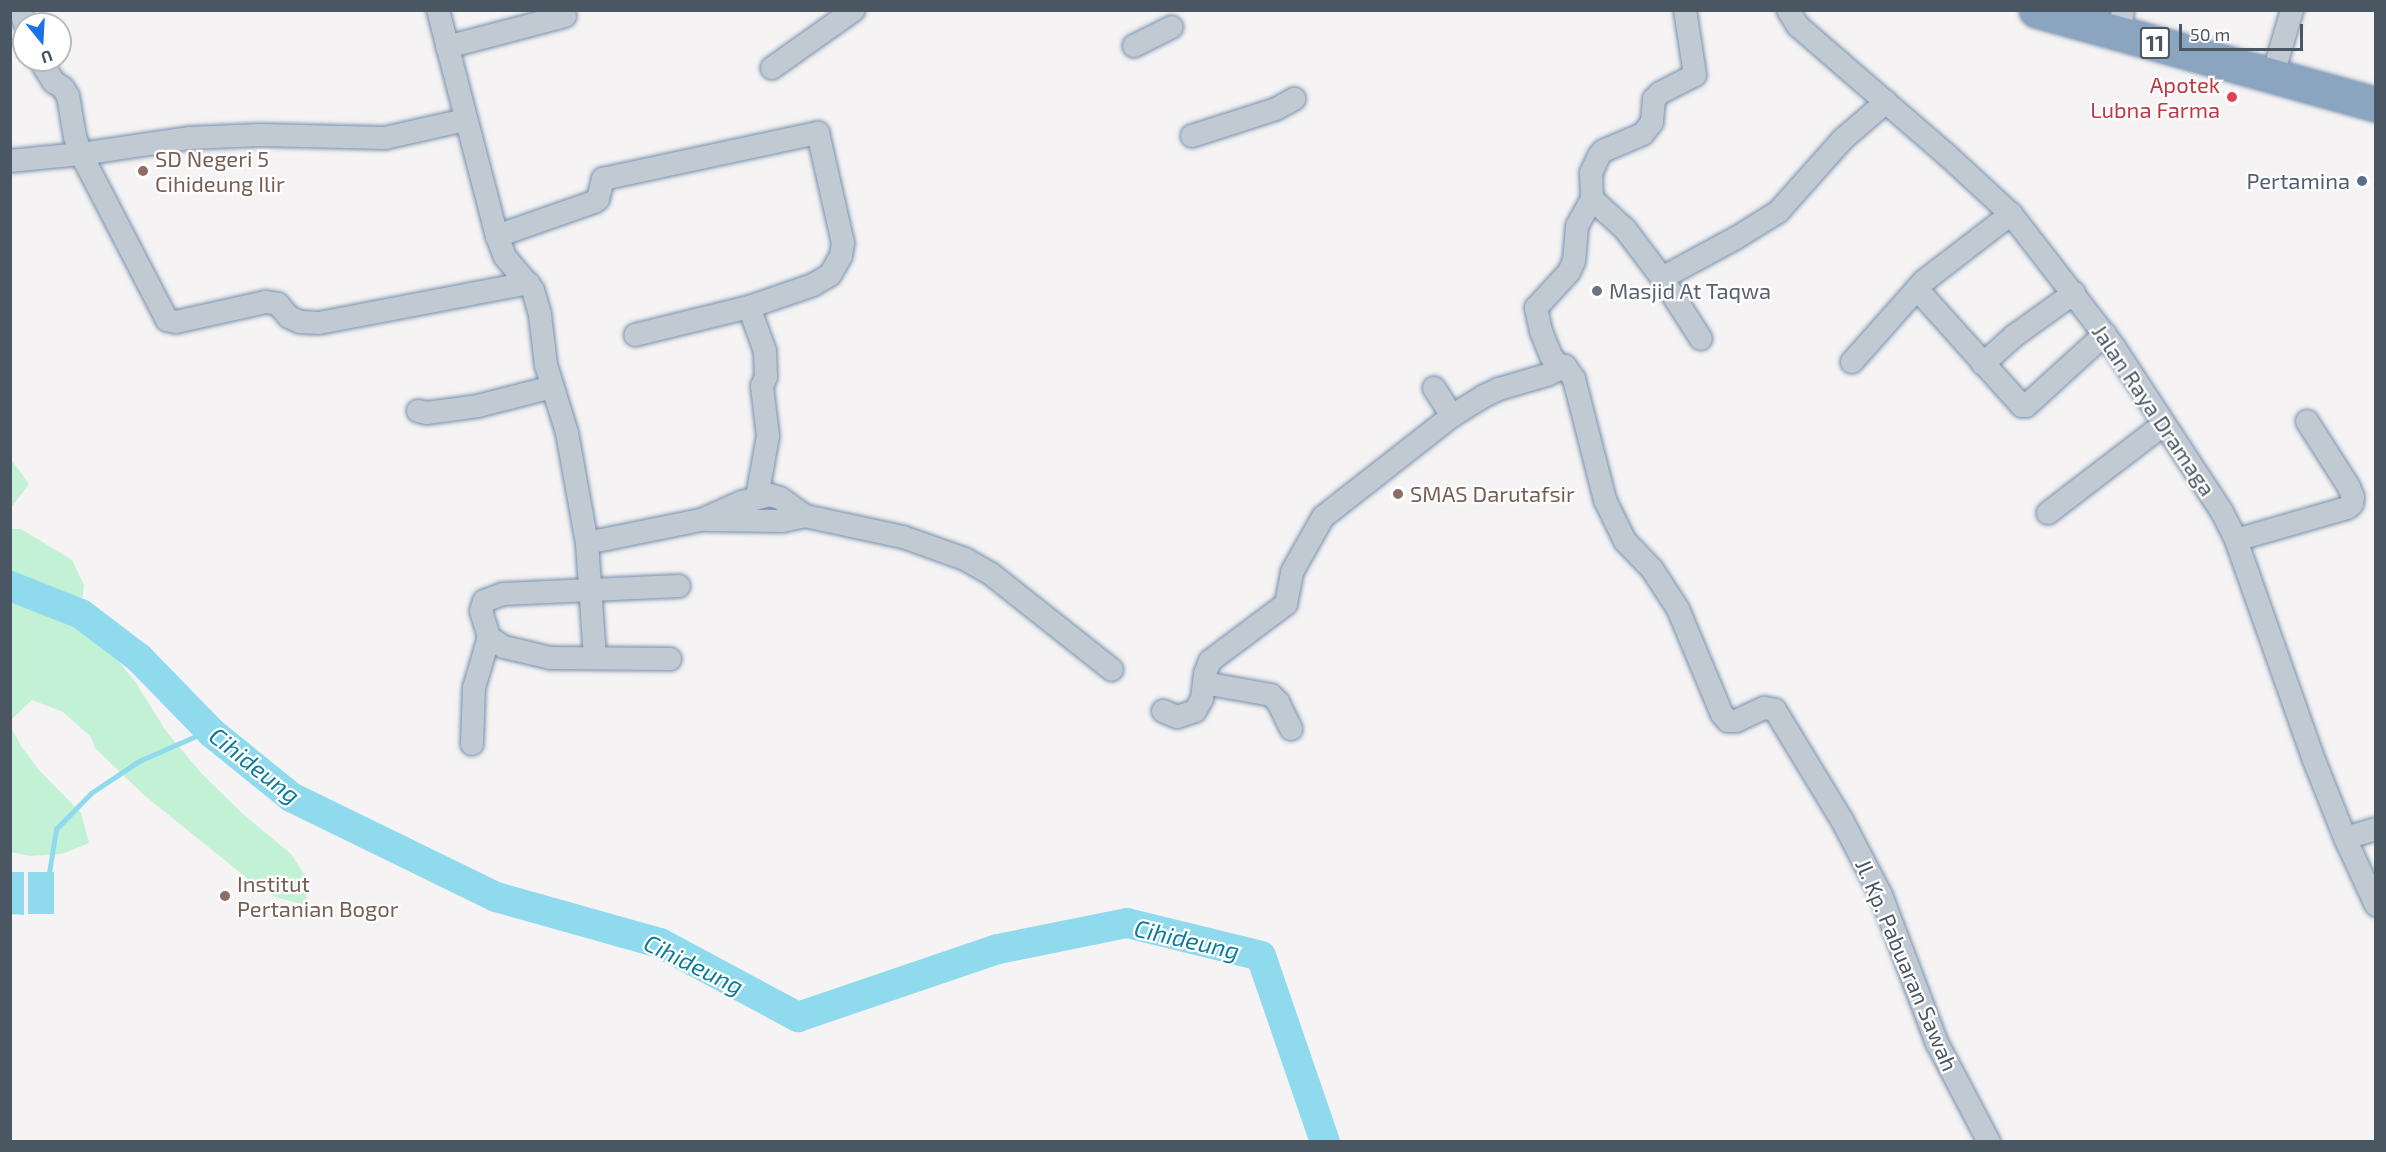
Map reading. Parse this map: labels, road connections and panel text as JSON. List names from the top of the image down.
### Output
{
  "streets": {
    "highway": ["11"],
    "street": ["Jalan Raya Dramaga", "Jl. Kp. Pabuaran Sawah"]
  },
  "water": ["Cihideung"],
  "places": [
    "Apotek Lubna Farma",
    "SD Negeri 5 Cihideung Ilir",
    "Pertamina",
    "Masjid At Taqwa",
    "SMAS Darutafsir",
    "Institut Pertanian Bogor"
  ],
  "scale_bar": "50 m",
  "north": "bottom"
}
